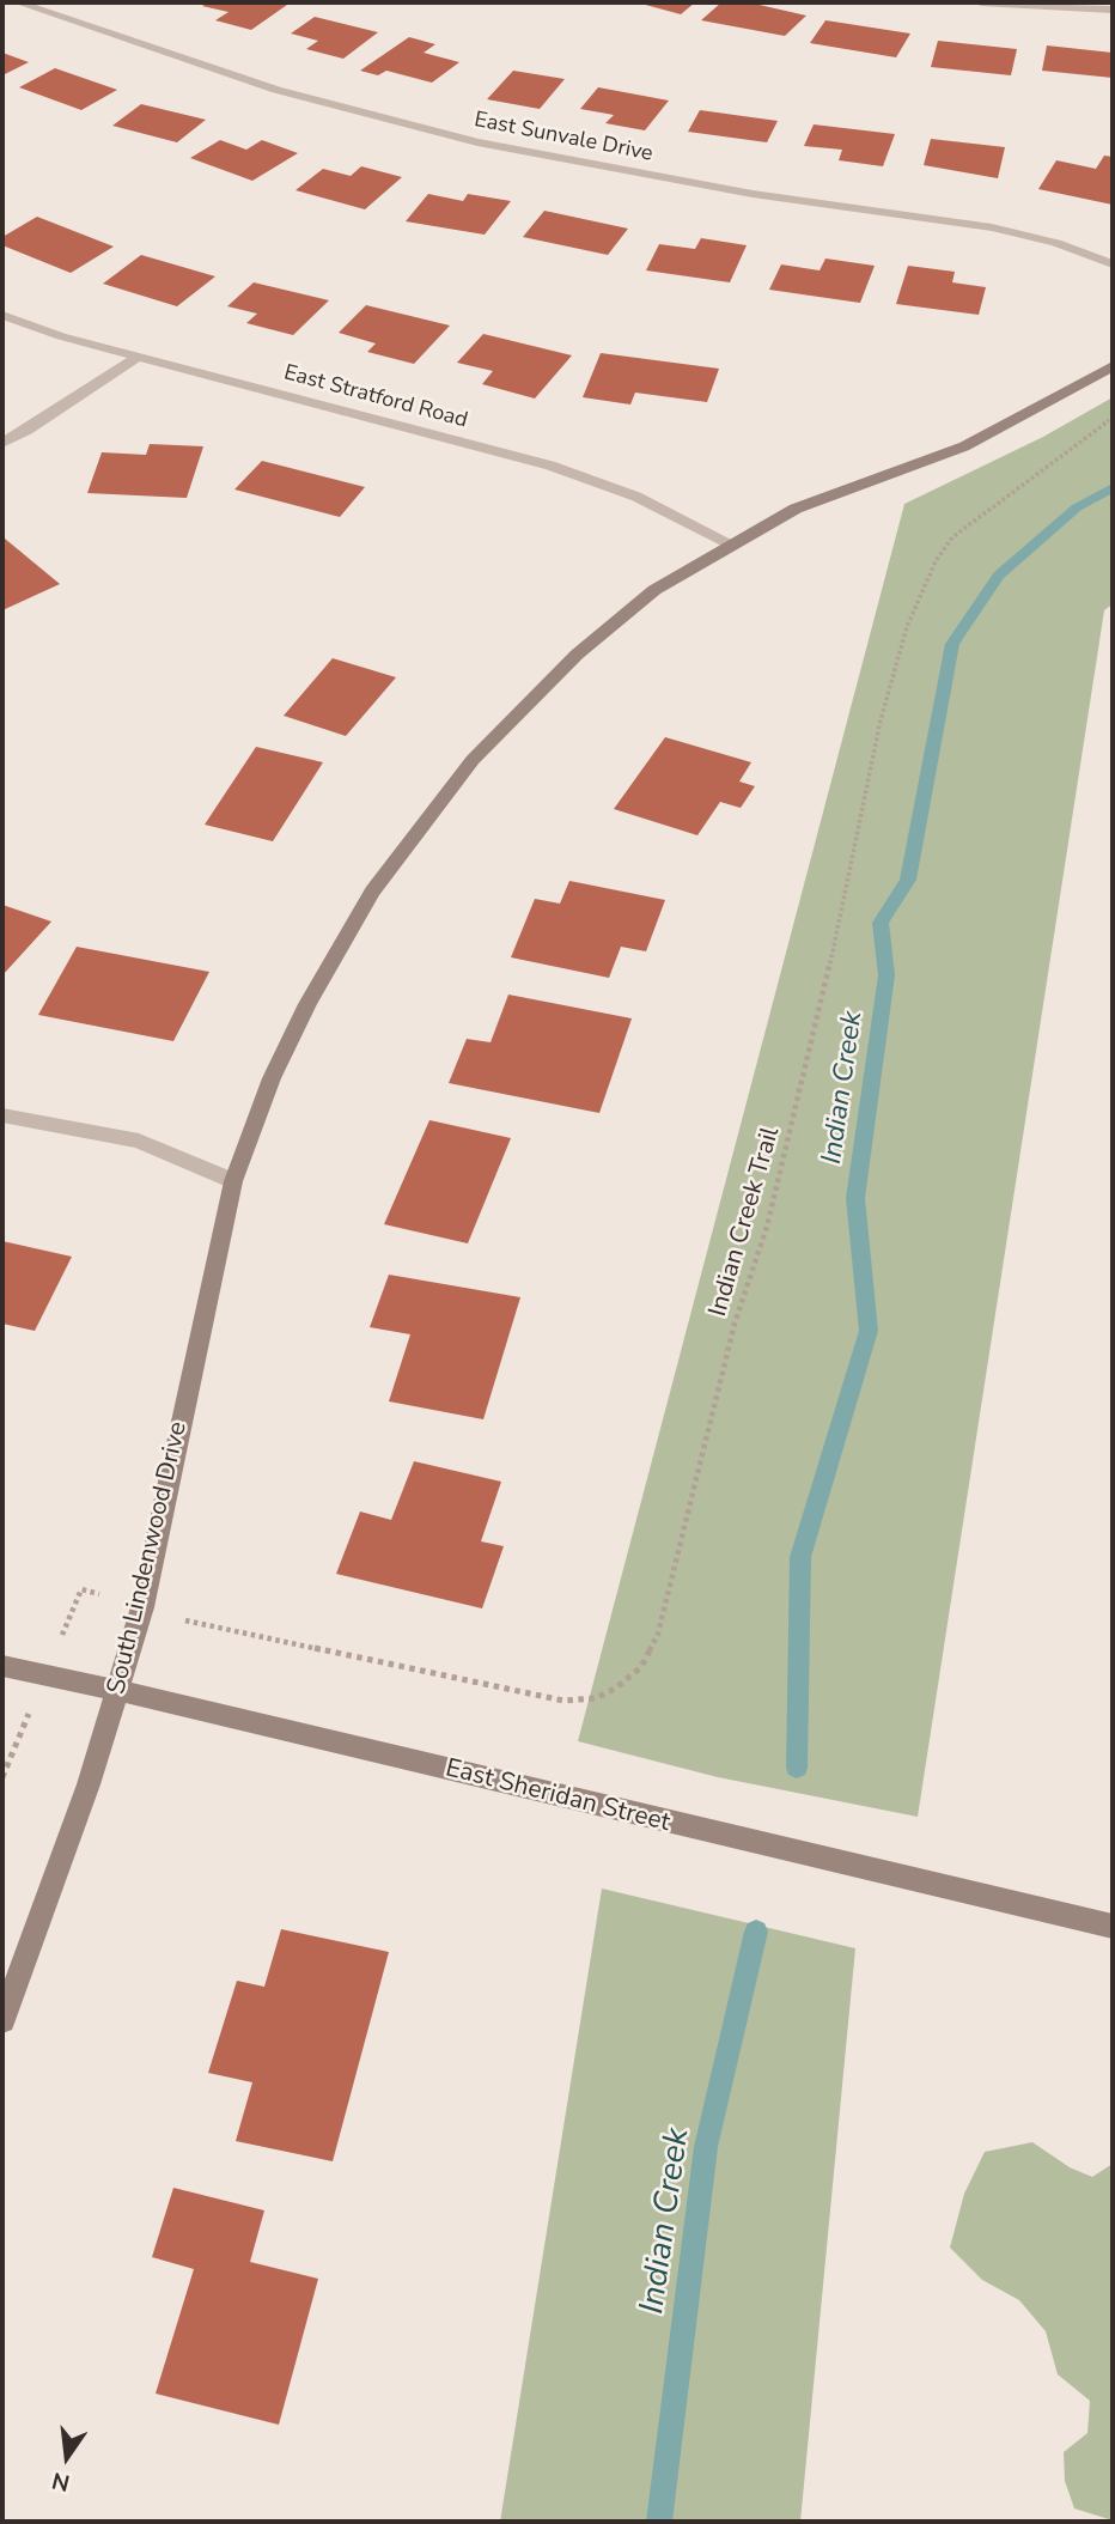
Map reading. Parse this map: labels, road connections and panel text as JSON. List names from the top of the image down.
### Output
{
  "streets": {
    "street": [
      "East Sunvale Drive",
      "East Stratford Road",
      "South Lindenwood Drive",
      "East Sheridan Street"
    ],
    "path": ["Indian Creek Trail"]
  },
  "crossings": [
    ["East Stratford Road", "South Lindenwood Drive"],
    ["South Lindenwood Drive", "East Sheridan Street"]
  ],
  "water": ["Indian Creek"],
  "north": "bottom"
}
